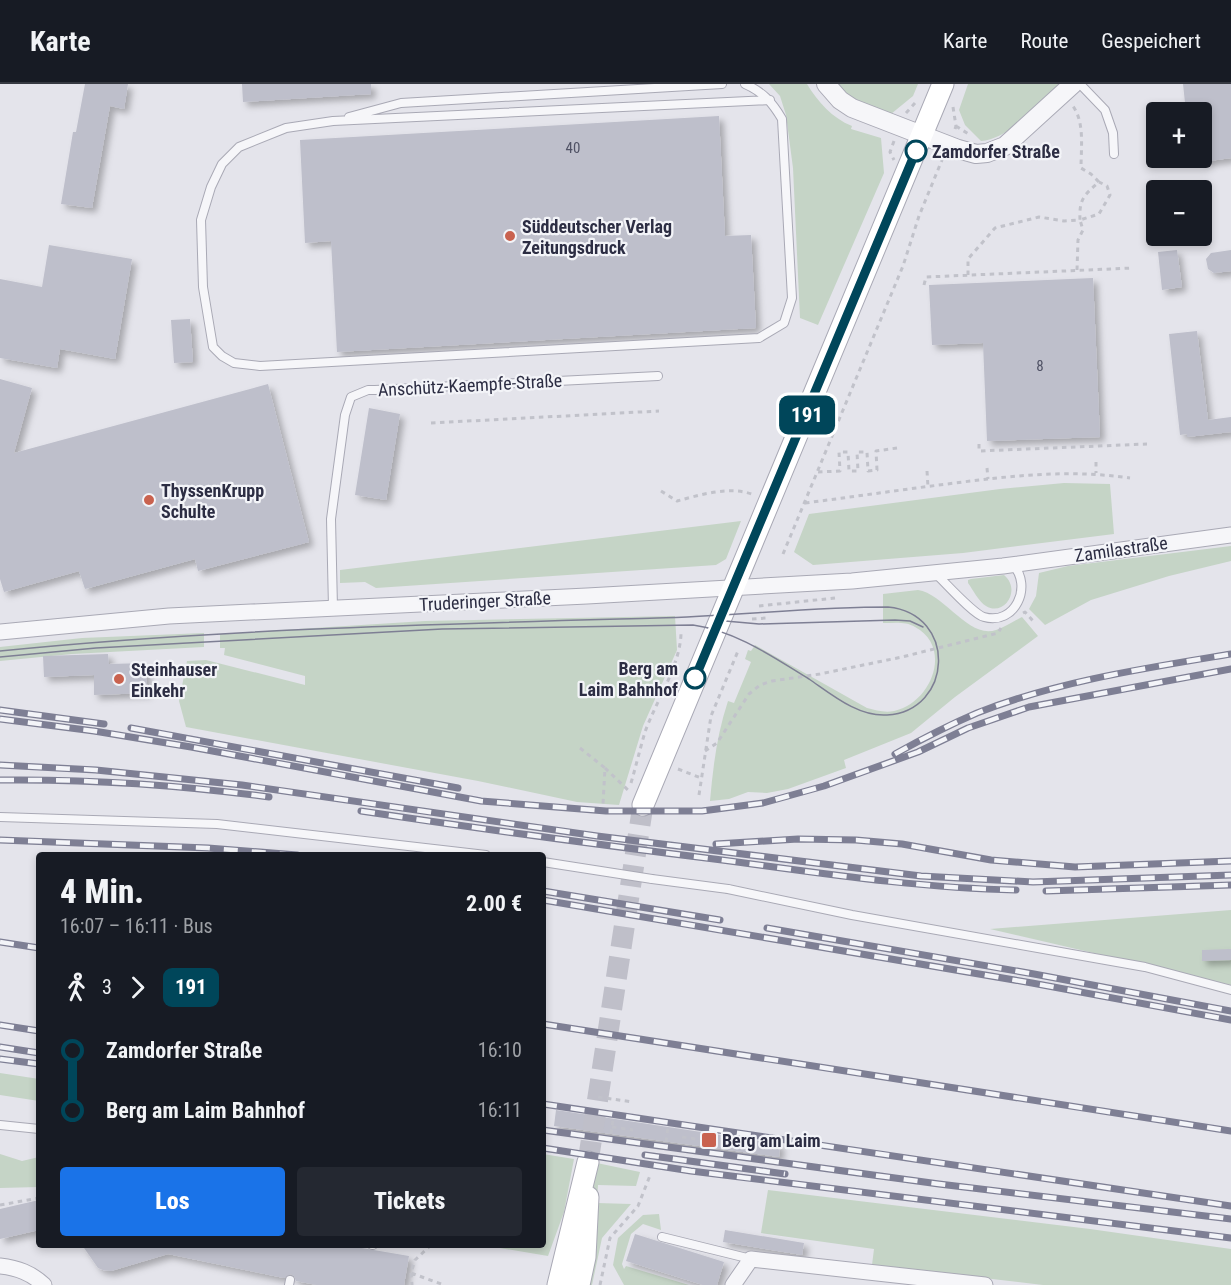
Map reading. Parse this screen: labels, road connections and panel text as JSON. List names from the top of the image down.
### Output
{
  "streets": {
    "street": ["Zamilastraße", "Truderinger Straße"],
    "lane": ["Anschütz-Kaempfe-Straße"]
  },
  "crossings": [
    ["Anschütz-Kaempfe-Straße", "Truderinger Straße"],
    ["Zamilastraße", "Truderinger Straße"]
  ],
  "places": {
    "other": [
      "Zamdorfer Straße",
      "Süddeutscher Verlag Zeitungsdruck",
      "ThyssenKrupp Schulte",
      "Berg am Laim Bahnhof",
      "Steinhauser Einkehr"
    ],
    "transit": ["Berg am Laim"]
  },
  "lines": ["bus line 191"],
  "house_numbers": ["40", "8"],
  "page": {
    "header": "Karte",
    "nav": ["Karte", "Route", "Gespeichert"],
    "on_map": "191",
    "map_buttons": ["+", "−"],
    "heading": ["4 Min.", "16:07 – 16:11 · Bus", "2.00 €"],
    "legs": ["3", "191"],
    "list": [
      {
        "name": "Zamdorfer Straße",
        "value": "16:10"
      },
      {
        "name": "Berg am Laim Bahnhof",
        "value": "16:11"
      }
    ],
    "buttons": ["Los", "Tickets"]
  }
}
